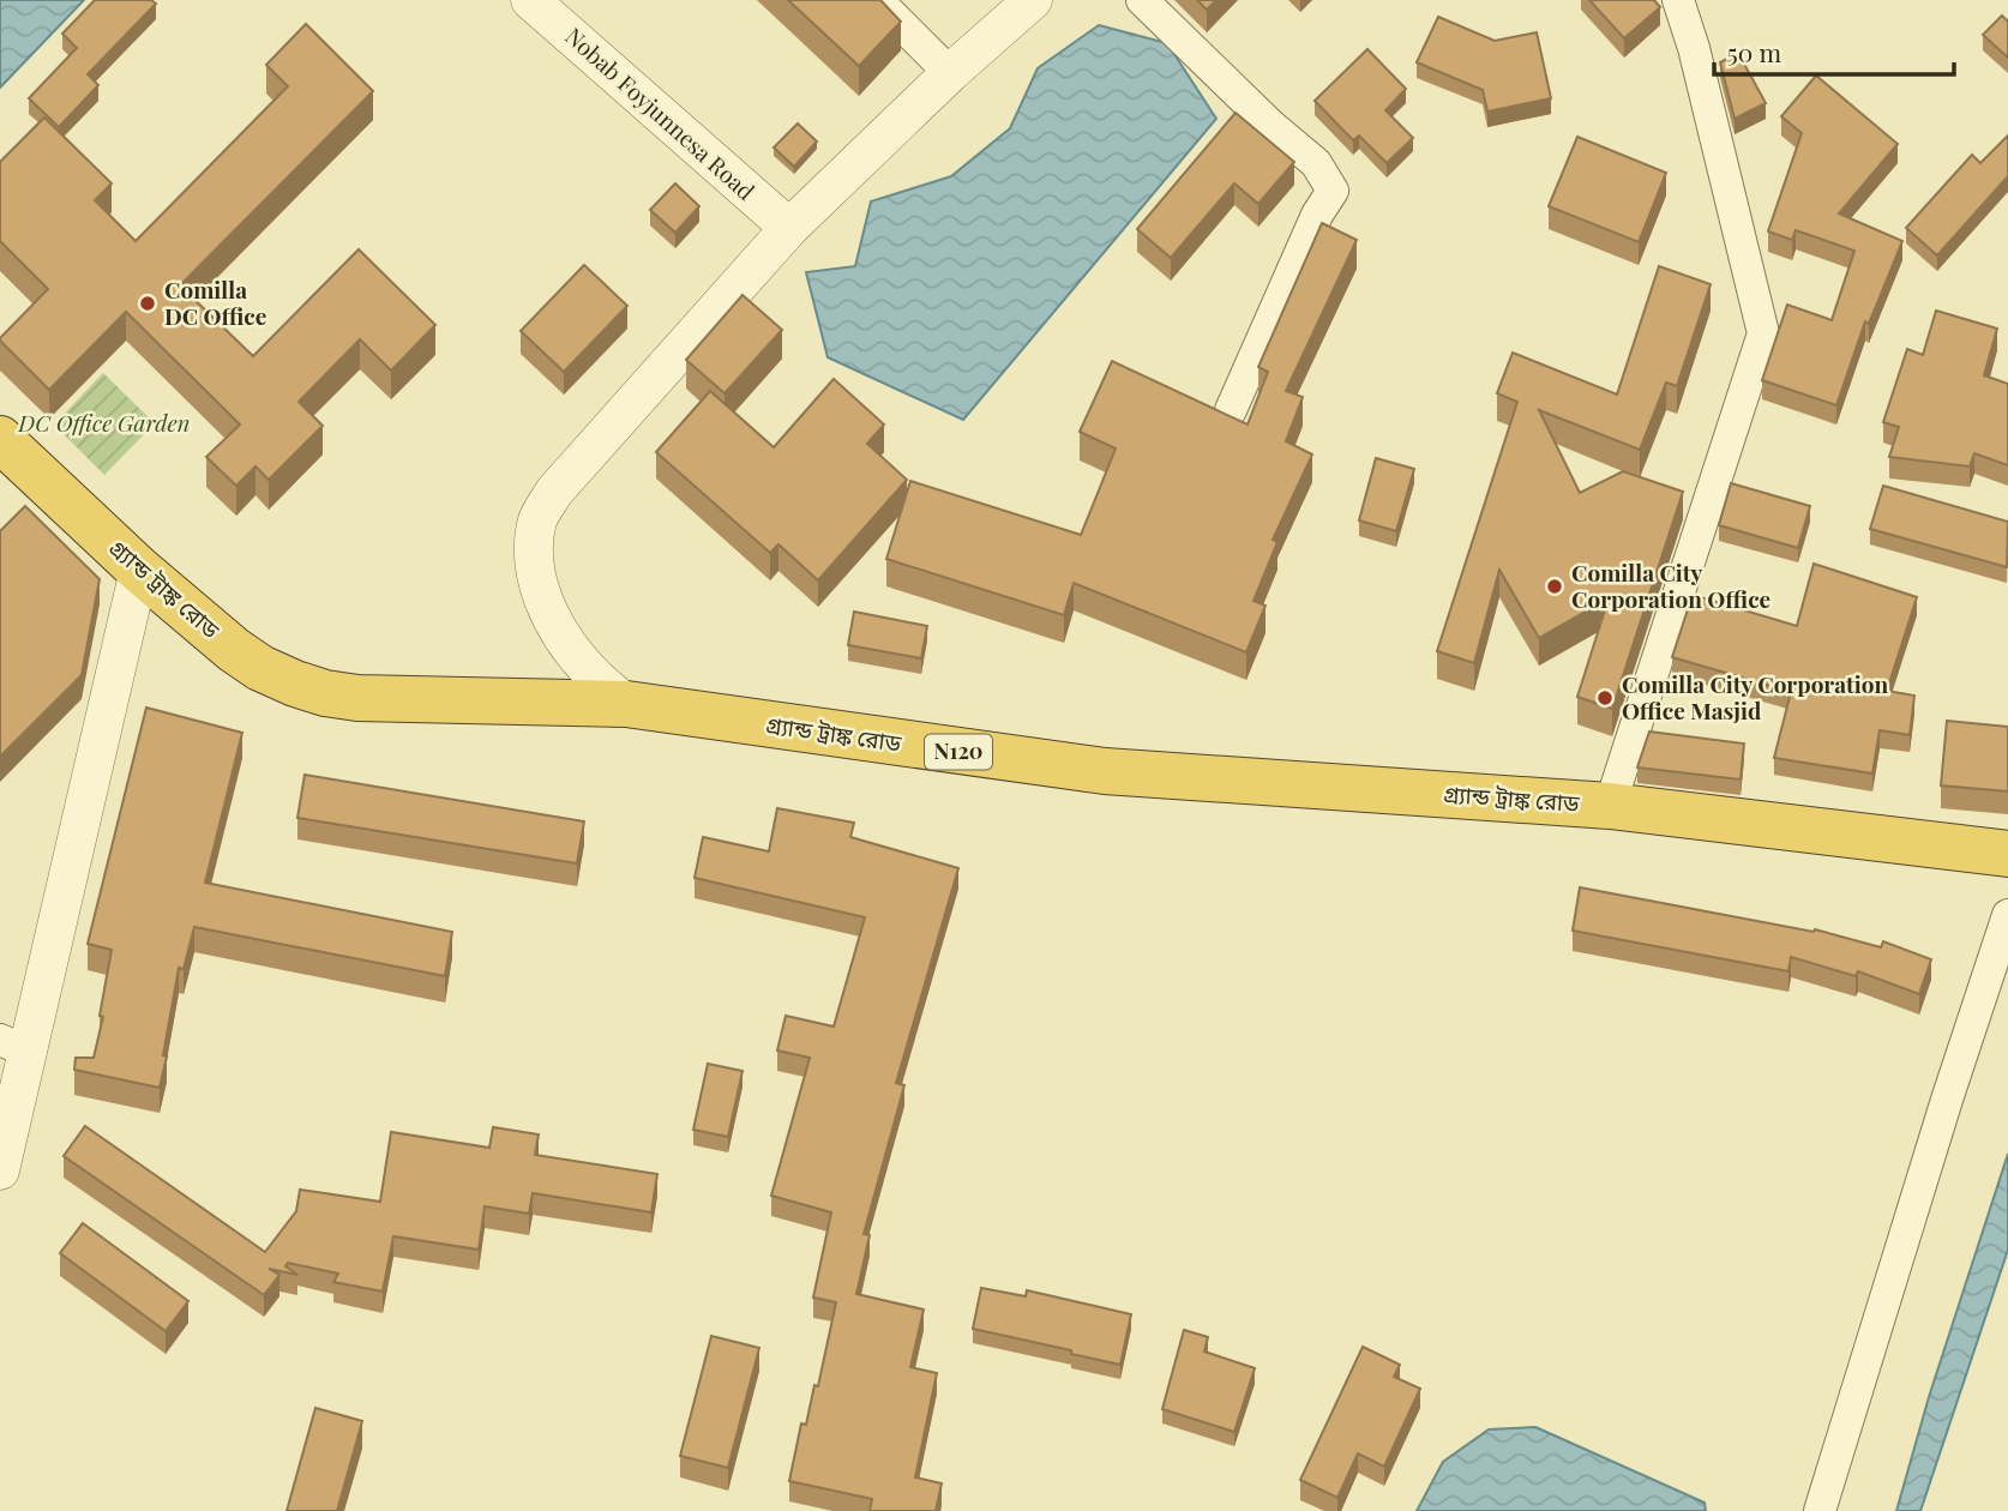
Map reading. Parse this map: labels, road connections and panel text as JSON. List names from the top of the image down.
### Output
{
  "streets": {
    "highway": ["গ্র্যান্ড ট্রাঙ্ক রোড", "N120"],
    "street": ["Nobab Foyjunnesa Road"]
  },
  "parks": ["DC Office Garden"],
  "places": ["Comilla DC Office", "Comilla City Corporation Office", "Comilla City Corporation Office Masjid"],
  "scale_bar": "50 m"
}
